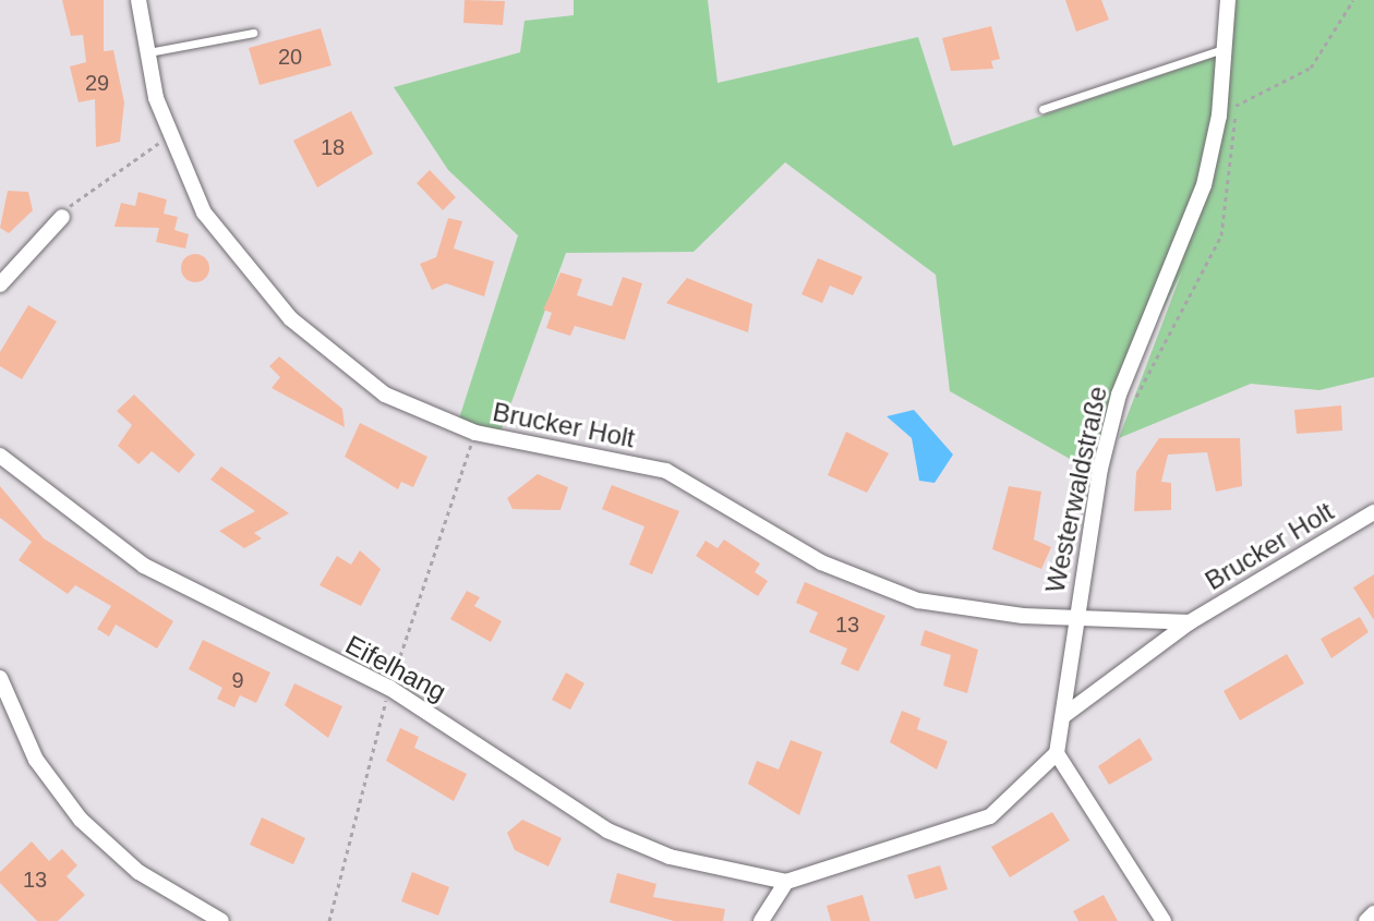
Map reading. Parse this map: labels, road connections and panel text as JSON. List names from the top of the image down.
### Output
{
  "streets": {
    "street": ["Brucker Holt", "Westerwaldstraße", "Eifelhang"]
  },
  "crossings": [
    ["Brucker Holt", "Westerwaldstraße"]
  ],
  "house_numbers": [
    "20",
    "29",
    "18",
    "13",
    "9",
    "13"
  ]
}
